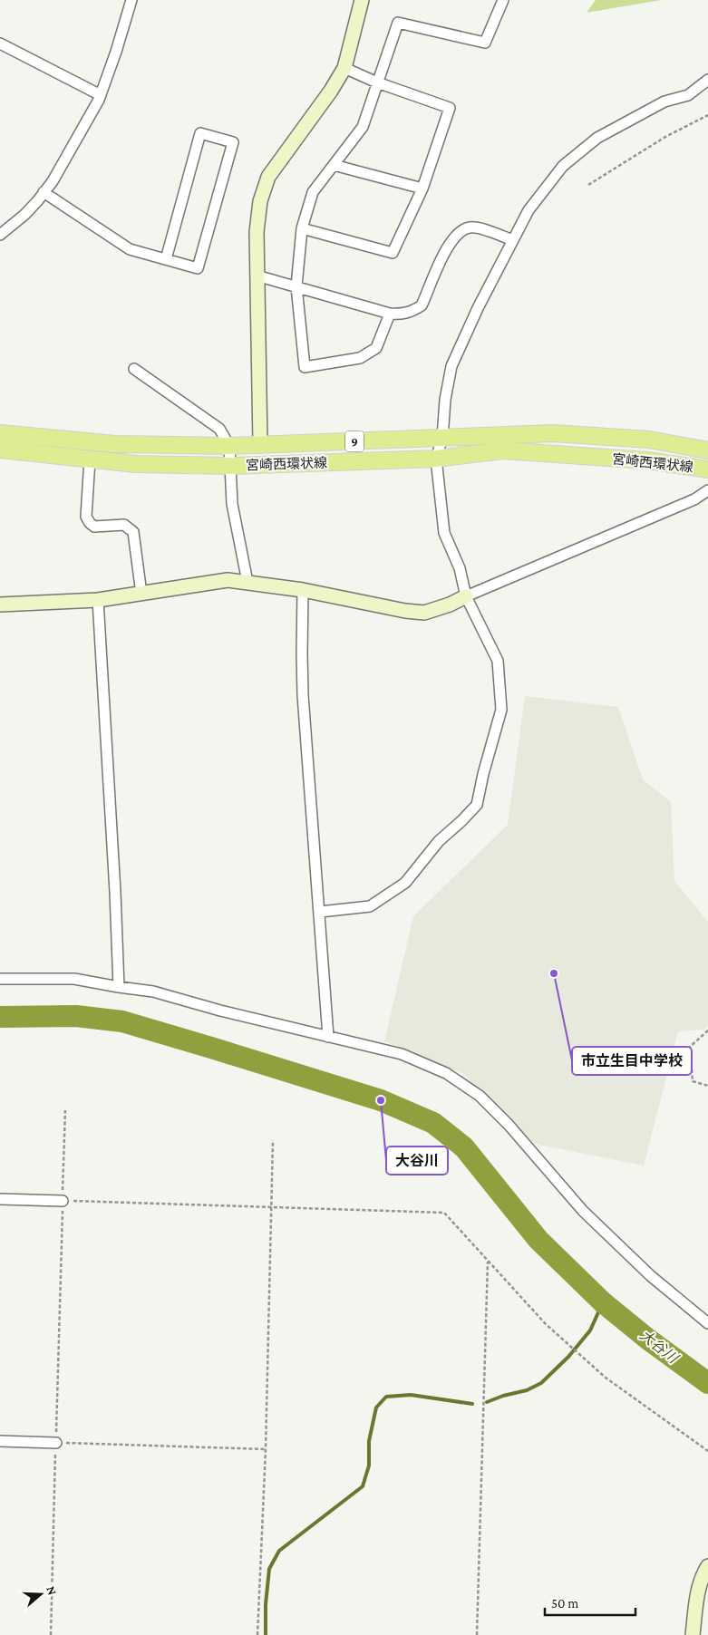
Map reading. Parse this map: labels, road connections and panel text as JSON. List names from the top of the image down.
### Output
{
  "streets": {
    "main road": ["9", "宮崎西環状線"]
  },
  "water": ["大谷川"],
  "places": ["市立生目中学校", "大谷川"],
  "scale_bar": "50 m",
  "north": "right"
}
